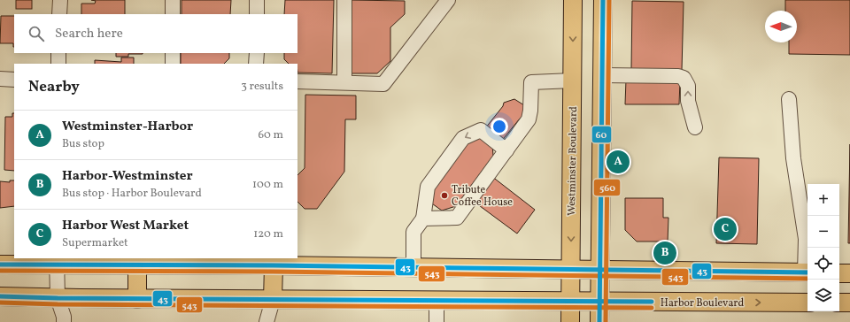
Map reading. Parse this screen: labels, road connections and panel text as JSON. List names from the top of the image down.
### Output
{
  "streets": {
    "main road": ["Westminster Boulevard", "Harbor Boulevard"]
  },
  "crossings": [
    ["Westminster Boulevard", "Harbor Boulevard"]
  ],
  "places": ["Tribute Coffee House"],
  "lines": [
    "transit line 60",
    "transit line 560",
    "transit line 43",
    "transit line 543"
  ],
  "north": "left",
  "page": {
    "search": "Search here",
    "heading": ["Nearby", "3 results"],
    "list": [
      {
        "mark": "A",
        "name": "Westminster-Harbor",
        "note": "Bus stop",
        "value": "60 m"
      },
      {
        "mark": "B",
        "name": "Harbor-Westminster",
        "note": "Bus stop · Harbor Boulevard",
        "value": "100 m"
      },
      {
        "mark": "C",
        "name": "Harbor West Market",
        "note": "Supermarket",
        "value": "120 m"
      }
    ],
    "pins": ["A", "C", "B"],
    "map_buttons": ["+", "−"]
  }
}
